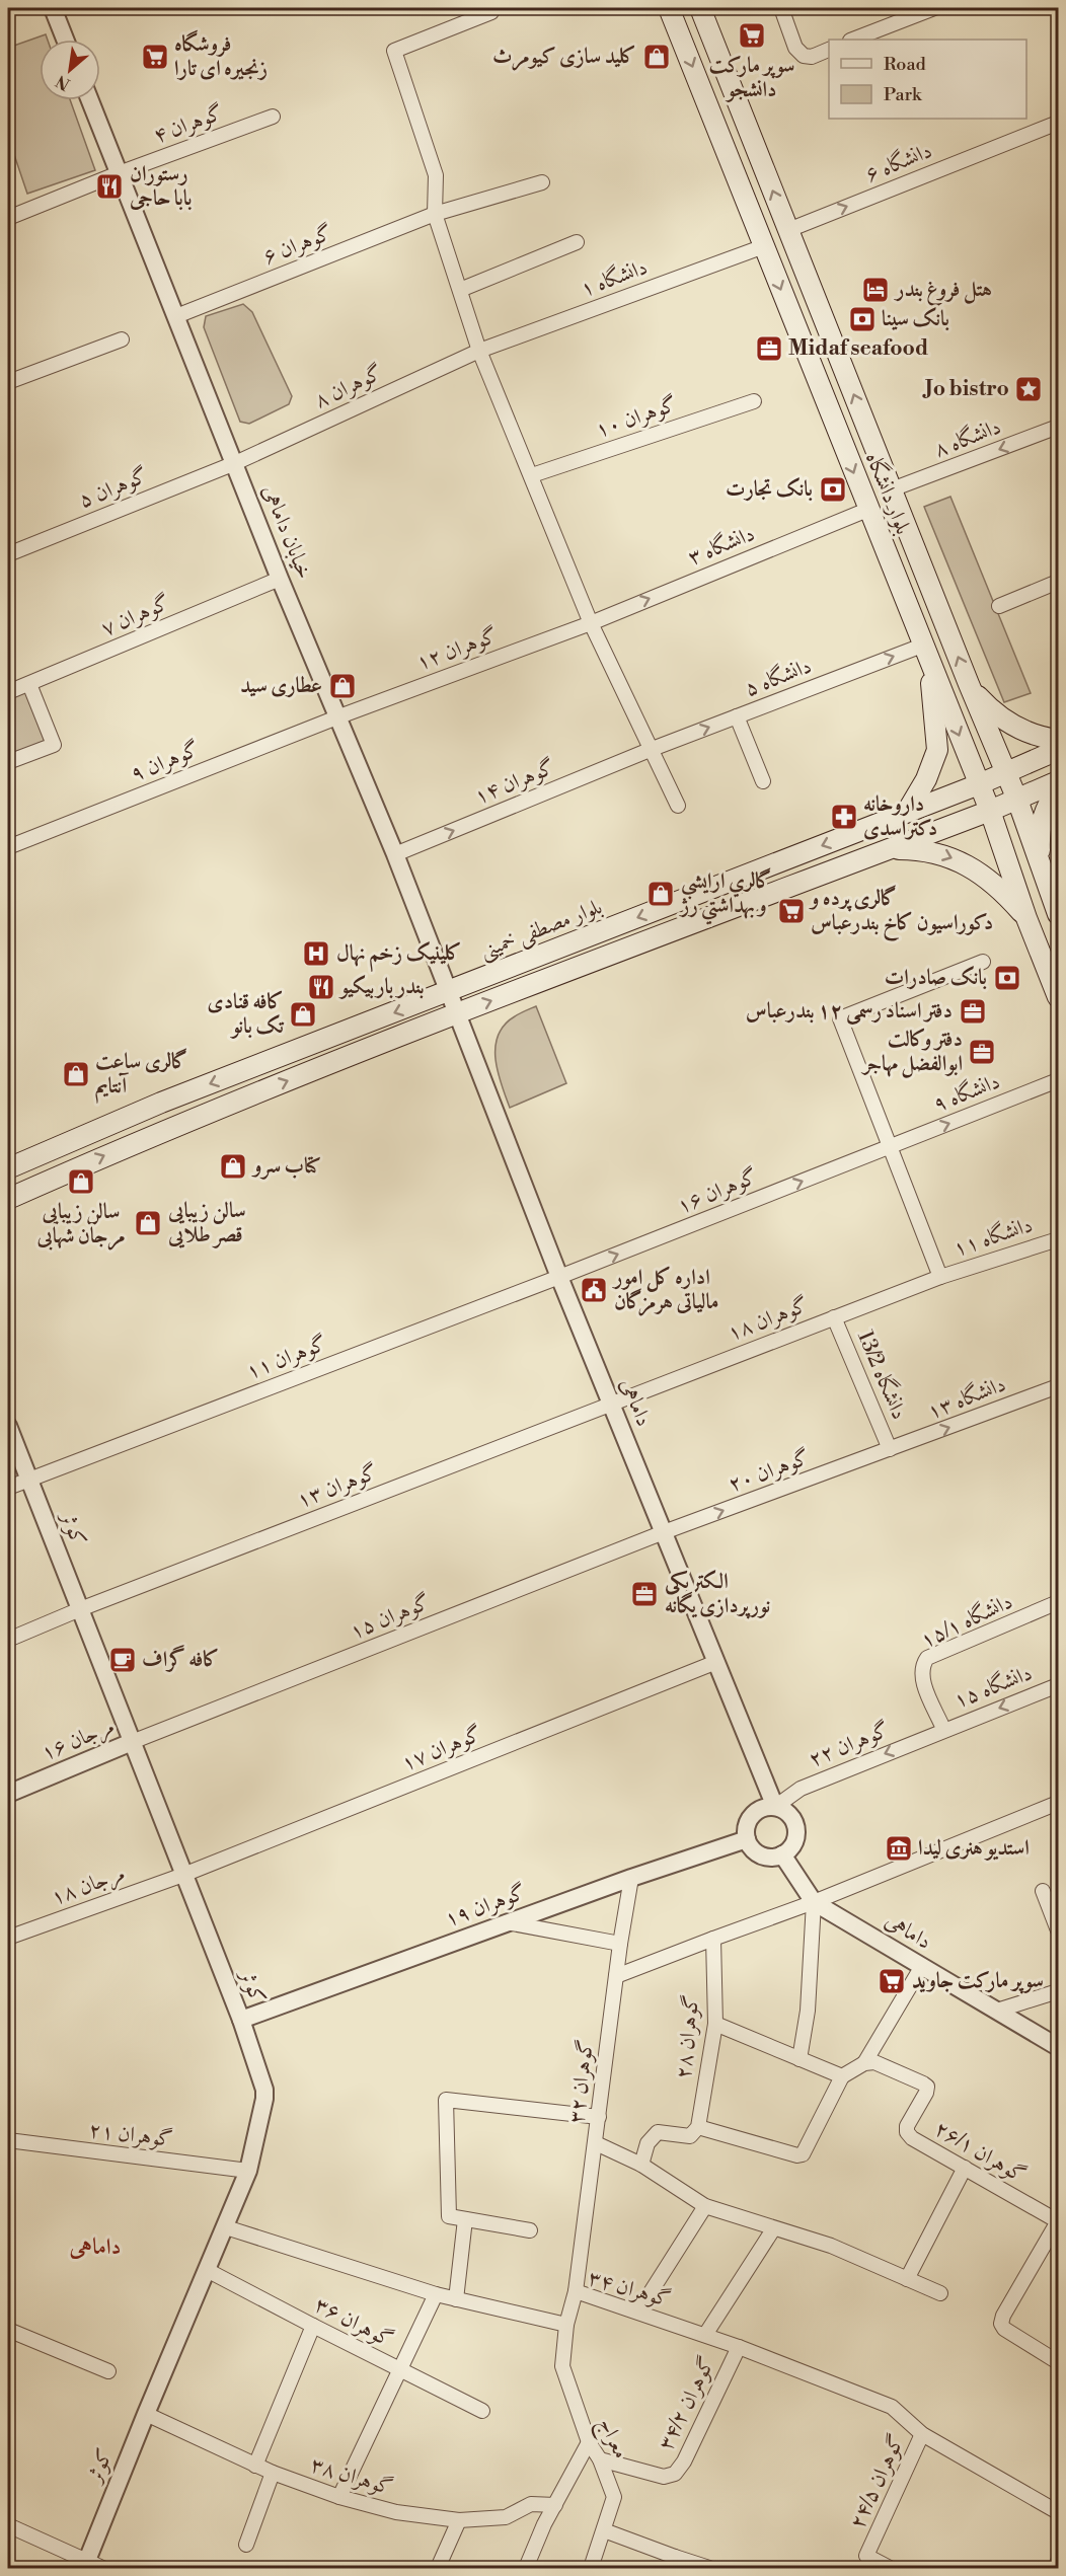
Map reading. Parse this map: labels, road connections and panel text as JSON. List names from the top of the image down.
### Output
{
  "streets": {
    "main road": ["بلوار دانشگاه", "بلوار مصطفی خمینی"],
    "street": [
      "گوهران ۴",
      "دانشگاه ۶",
      "گوهران ۶",
      "دانشگاه ۱",
      "گوهران ۸",
      "گوهران ۱۰",
      "دانشگاه ۸",
      "گوهران ۵",
      "خیابان داماهی",
      "دانشگاه ۳",
      "گوهران ۷",
      "گوهران ۱۲",
      "دانشگاه ۵",
      "گوهران ۹",
      "گوهران ۱۴",
      "دانشگاه ۹",
      "گوهران ۱۶",
      "دانشگاه ۱۱",
      "گوهران ۱۸",
      "گوهران ۱۱",
      "دانشگاه 13/2",
      "دانشگاه ۱۳",
      "داماهی",
      "گوهران ۲۰",
      "گوهران ۱۳",
      "کوثر",
      "گوهران ۱۵",
      "دانشگاه ۱۵/۱",
      "دانشگاه ۱۵",
      "مرجان ۱۶",
      "گوهران ۲۲",
      "گوهران ۱۷",
      "مرجان ۱۸",
      "گوهران ۱۹",
      "گوهران ۲۸",
      "گوهران ۳۲",
      "گوهران ۲۱",
      "گوهران ۲۶/۱",
      "گوهران ۳۴",
      "گوهران ۳۶",
      "گوهران ۳۴/۲",
      "معراج",
      "گوهران ۳۸",
      "گوهران ۲۴/۵"
    ]
  },
  "crossings": [
    ["گوهران ۴", "خیابان داماهی"],
    ["دانشگاه ۶", "بلوار دانشگاه"],
    ["گوهران ۶", "خیابان داماهی"],
    ["دانشگاه ۱", "گوهران ۸"],
    ["دانشگاه ۱", "بلوار دانشگاه"],
    ["گوهران ۸", "گوهران ۵"],
    ["گوهران ۸", "خیابان داماهی"],
    ["دانشگاه ۸", "بلوار دانشگاه"],
    ["گوهران ۵", "خیابان داماهی"],
    ["بلوار دانشگاه", "دانشگاه ۳"],
    ["بلوار دانشگاه", "دانشگاه ۵"],
    ["بلوار دانشگاه", "بلوار مصطفی خمینی"],
    ["خیابان داماهی", "گوهران ۷"],
    ["خیابان داماهی", "گوهران ۱۲"],
    ["خیابان داماهی", "گوهران ۹"],
    ["خیابان داماهی", "گوهران ۱۴"],
    ["خیابان داماهی", "بلوار مصطفی خمینی"],
    ["خیابان داماهی", "داماهی"],
    ["دانشگاه ۳", "گوهران ۱۲"],
    ["گوهران ۱۲", "گوهران ۹"],
    ["دانشگاه ۵", "گوهران ۱۴"],
    ["دانشگاه ۹", "گوهران ۱۶"],
    ["گوهران ۱۶", "گوهران ۱۱"],
    ["گوهران ۱۶", "داماهی"],
    ["دانشگاه ۱۱", "گوهران ۱۸"],
    ["گوهران ۱۸", "دانشگاه 13/2"],
    ["گوهران ۱۸", "داماهی"],
    ["گوهران ۱۸", "گوهران ۱۳"],
    ["گوهران ۱۱", "داماهی"],
    ["گوهران ۱۱", "کوثر"],
    ["دانشگاه 13/2", "دانشگاه ۱۳"],
    ["دانشگاه 13/2", "گوهران ۲۰"],
    ["دانشگاه ۱۳", "گوهران ۲۰"],
    ["داماهی", "گوهران ۲۰"],
    ["داماهی", "گوهران ۱۳"],
    ["داماهی", "گوهران ۱۵"],
    ["داماهی", "گوهران ۲۲"],
    ["داماهی", "گوهران ۱۷"],
    ["داماهی", "گوهران ۱۹"],
    ["گوهران ۲۰", "گوهران ۱۵"],
    ["گوهران ۱۳", "کوثر"],
    ["کوثر", "گوهران ۱۵"],
    ["کوثر", "مرجان ۱۶"],
    ["کوثر", "گوهران ۱۷"],
    ["کوثر", "مرجان ۱۸"],
    ["کوثر", "گوهران ۱۹"],
    ["کوثر", "گوهران ۲۱"],
    ["کوثر", "گوهران ۳۶"],
    ["کوثر", "گوهران ۳۸"],
    ["گوهران ۱۵", "مرجان ۱۶"],
    ["دانشگاه ۱۵/۱", "دانشگاه ۱۵"],
    ["دانشگاه ۱۵/۱", "گوهران ۲۲"],
    ["دانشگاه ۱۵", "گوهران ۲۲"],
    ["گوهران ۲۲", "گوهران ۱۹"],
    ["گوهران ۱۷", "مرجان ۱۸"],
    ["گوهران ۱۹", "گوهران ۳۲"],
    ["گوهران ۳۲", "گوهران ۳۴"],
    ["گوهران ۳۴", "گوهران ۳۴/۲"],
    ["گوهران ۳۴", "معراج"],
    ["گوهران ۳۴", "گوهران ۲۴/۵"],
    ["گوهران ۳۴/۲", "معراج"]
  ],
  "one_way": [
    "دانشگاه ۶",
    "دانشگاه ۸",
    "دانشگاه ۳",
    "دانشگاه ۵",
    "گوهران ۱۴",
    "دانشگاه ۹",
    "گوهران ۱۶",
    "دانشگاه ۱۳",
    "گوهران ۲۰"
  ],
  "districts": ["داماهی"],
  "places": {
    "supermarket": [
      "سوپر مارکت دانشجو",
      "فروشگاه زنجیره ای تارا",
      "گالری پرده و دکوراسیون کاخ بندرعباس",
      "سوپر مارکت جاوید"
    ],
    "shop": [
      "کلید سازی کیومرث",
      "عطاری سید",
      "گالري ارايشي و بهداشتي رژ",
      "کافه قنادی تک بانو",
      "گالری ساعت آنتایم",
      "کتاب سرو",
      "سالن زیبایی مرجان شهابی",
      "سالن زیبایی قصر طلایی"
    ],
    "restaurant": ["رستوران بابا حاجی", "بندر باربیکیو"],
    "hotel": ["هتل فروغ بندر"],
    "bank": ["بانک سینا", "بانک تجارت", "بانک صادرات"],
    "office": [
      "Midaf seafood",
      "دفتر اسناد رسمی ۱۲ بندرعباس",
      "دفتر وکالت ابوالفضل مهاجر",
      "الکتریکی نورپردازی یگانه"
    ],
    "place": ["Jo bistro"],
    "pharmacy": ["داروخانه دکتراسدی"],
    "hospital": ["کلینیک زخم نهال"],
    "public building": ["اداره کل امور مالیاتی هرمزگان"],
    "cafe": ["کافه گراف"],
    "museum": ["استدیو هنری لیدا"]
  },
  "legend": ["Road", "Park"],
  "north": "bottom left"
}
